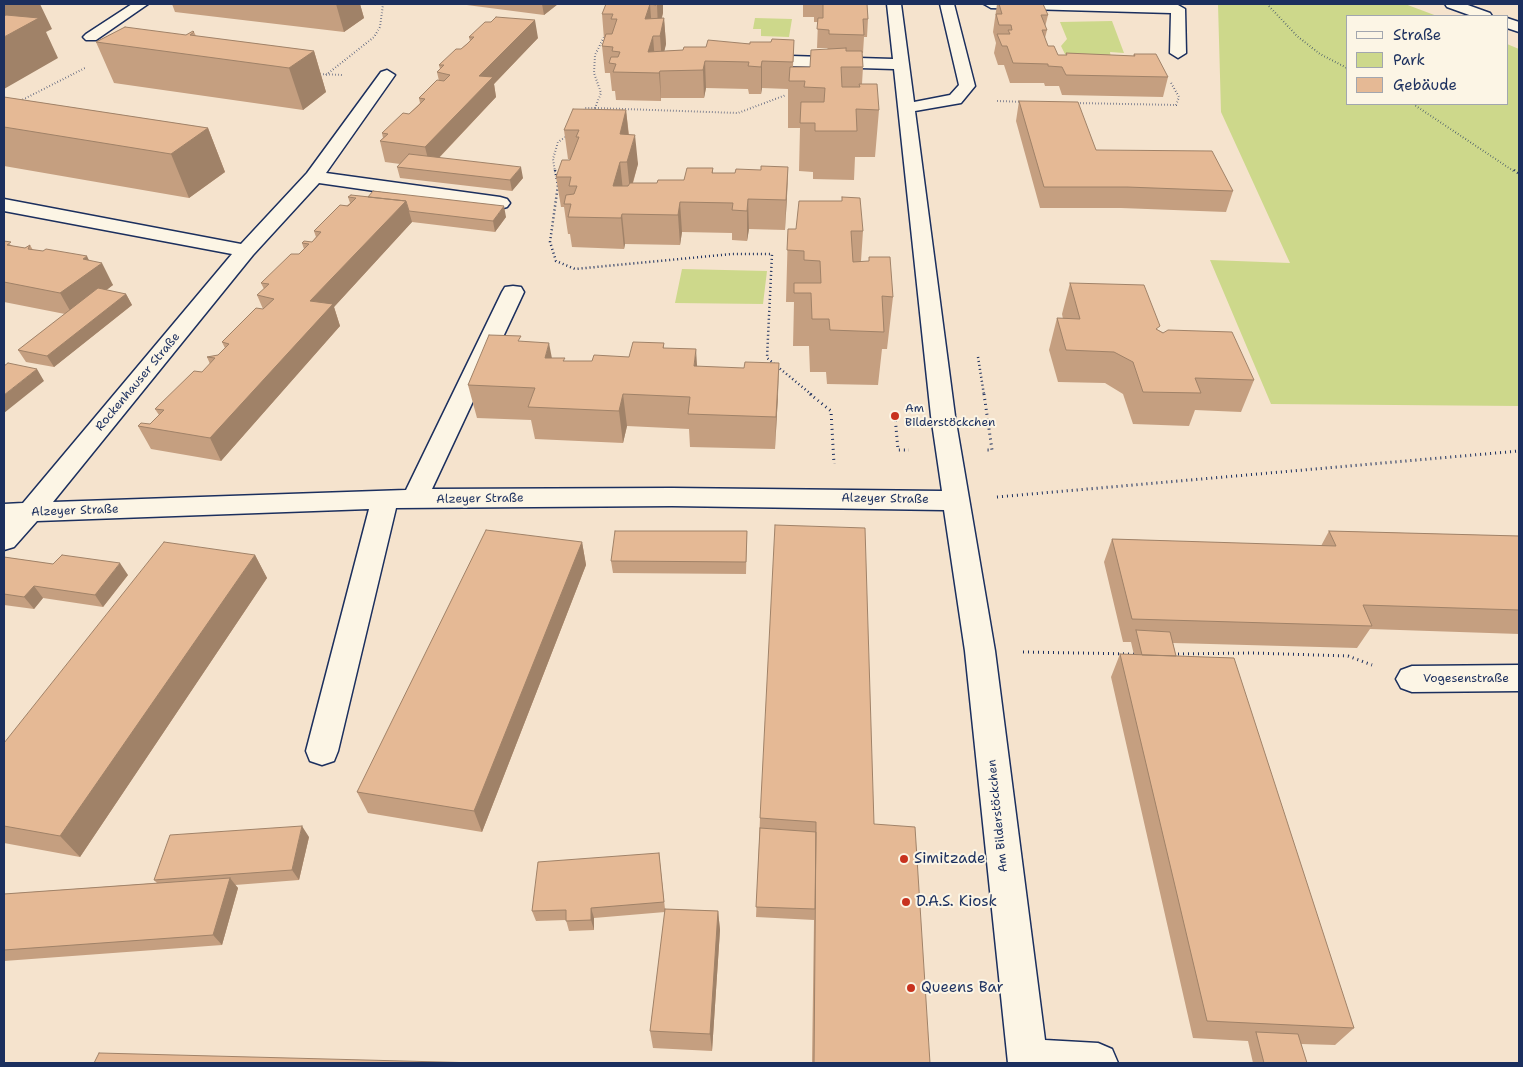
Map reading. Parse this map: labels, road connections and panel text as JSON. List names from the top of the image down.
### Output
{
  "streets": {
    "street": [
      "Rockenhauser Straße",
      "Alzeyer Straße",
      "Vogesenstraße",
      "Am Bilderstöckchen"
    ]
  },
  "crossings": [
    ["Rockenhauser Straße", "Alzeyer Straße"],
    ["Alzeyer Straße", "Am Bilderstöckchen"]
  ],
  "places": [
    "Am Bilderstöckchen",
    "Simitzade",
    "D.A.S. Kiosk",
    "Queens Bar"
  ],
  "legend": ["Straße", "Park", "Gebäude"]
}
